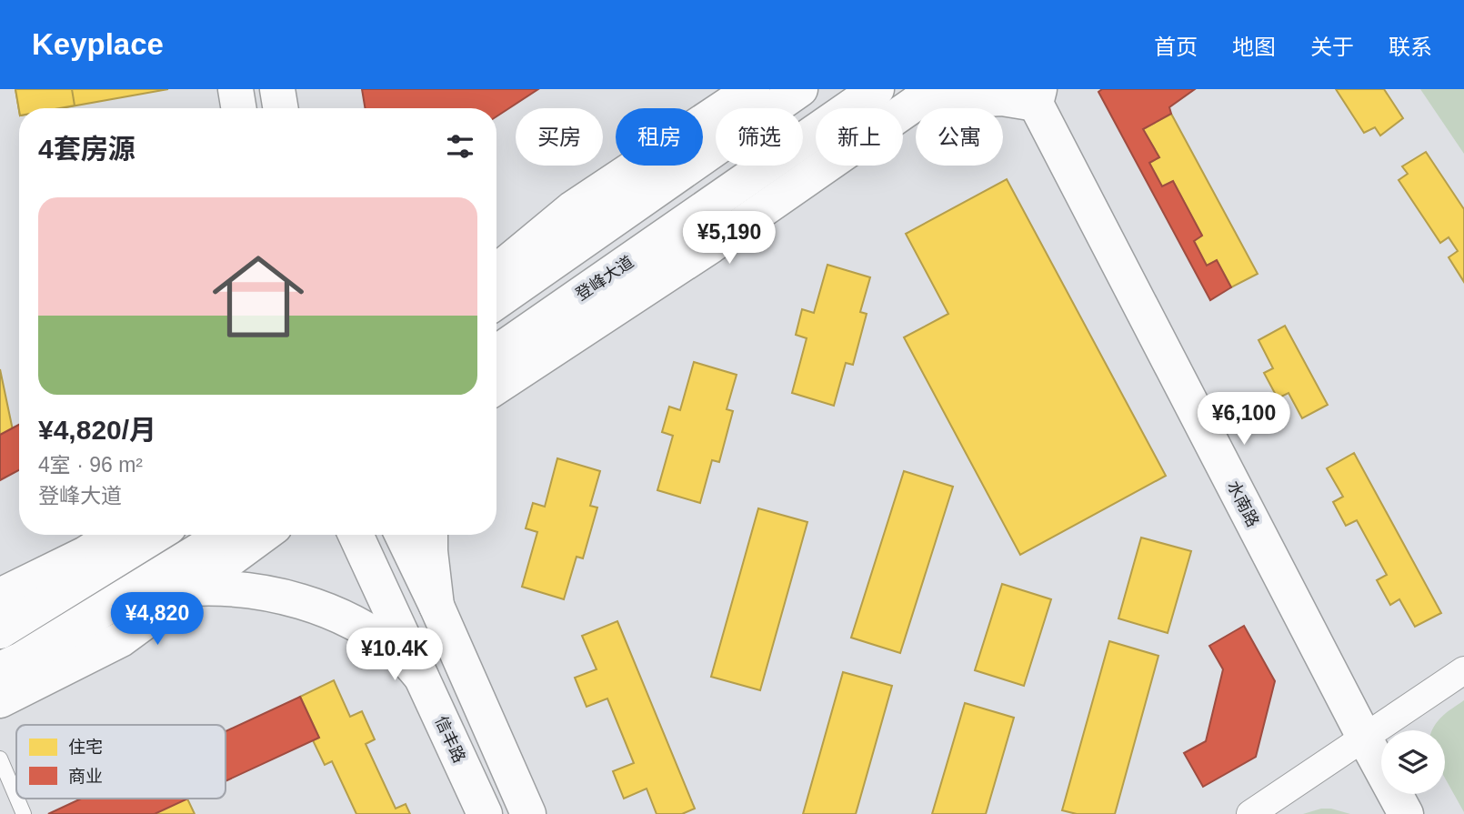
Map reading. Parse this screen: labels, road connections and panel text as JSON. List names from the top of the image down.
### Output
{
  "streets": {
    "main road": ["登峰大道", "水南路", "信丰路"]
  },
  "legend": ["住宅", "商业"],
  "page": {
    "header": "Keyplace",
    "nav": [
      "首页",
      "地图",
      "关于",
      "联系"
    ],
    "chip": [
      "买房",
      "租房",
      "筛选",
      "新上",
      "公寓"
    ],
    "heading": "4套房源",
    "list": [
      {
        "name": "¥4,820/月",
        "note": "4室 · 96 m² · 登峰大道"
      }
    ],
    "price": [
      "¥5,190",
      "¥6,100",
      "¥4,820",
      "¥10.4K"
    ]
  }
}
